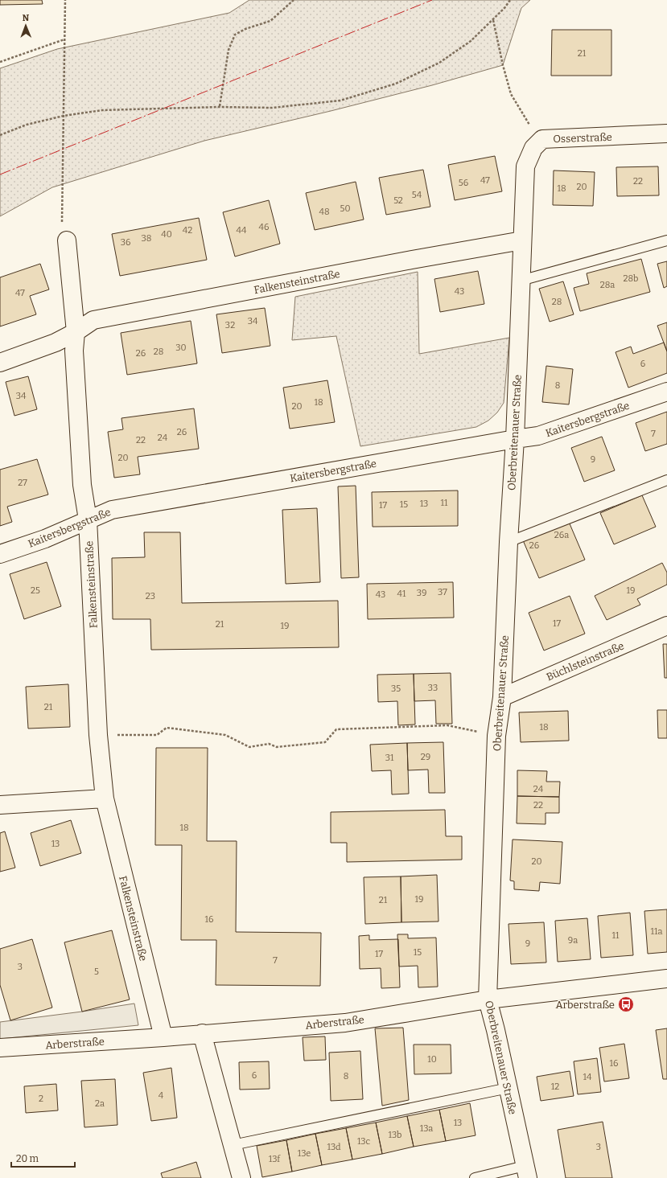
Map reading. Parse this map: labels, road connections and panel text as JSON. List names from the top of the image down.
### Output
{
  "streets": {
    "street": [
      "Osserstraße",
      "Falkensteinstraße",
      "Kaitersbergstraße",
      "Oberbreitenauer Straße",
      "Büchlsteinstraße",
      "Arberstraße"
    ]
  },
  "crossings": [
    ["Osserstraße", "Oberbreitenauer Straße"],
    ["Falkensteinstraße", "Kaitersbergstraße"],
    ["Falkensteinstraße", "Oberbreitenauer Straße"],
    ["Falkensteinstraße", "Arberstraße"],
    ["Kaitersbergstraße", "Oberbreitenauer Straße"],
    ["Oberbreitenauer Straße", "Büchlsteinstraße"],
    ["Oberbreitenauer Straße", "Arberstraße"]
  ],
  "places": {
    "bus stop": ["Arberstraße"]
  },
  "house_numbers": [
    "21",
    "47",
    "22",
    "56",
    "20",
    "18",
    "54",
    "52",
    "50",
    "48",
    "46",
    "42",
    "44",
    "40",
    "38",
    "36",
    "28b",
    "28a",
    "43",
    "47",
    "28",
    "34",
    "32",
    "30",
    "28",
    "26",
    "6",
    "8",
    "34",
    "18",
    "20",
    "26",
    "7",
    "24",
    "22",
    "20",
    "9",
    "27",
    "11",
    "13",
    "15",
    "17",
    "26a",
    "26",
    "25",
    "19",
    "37",
    "39",
    "41",
    "43",
    "23",
    "17",
    "21",
    "19",
    "33",
    "35",
    "21",
    "18",
    "29",
    "31",
    "24",
    "22",
    "18",
    "13",
    "20",
    "19",
    "21",
    "16",
    "11a",
    "11",
    "9a",
    "9",
    "15",
    "17",
    "7",
    "3",
    "5",
    "10",
    "16",
    "6",
    "8",
    "14",
    "12",
    "4",
    "2",
    "2a",
    "13",
    "13a",
    "13b",
    "13c",
    "13d",
    "3",
    "13e",
    "13f"
  ],
  "scale_bar": "20 m",
  "north": "top"
}
